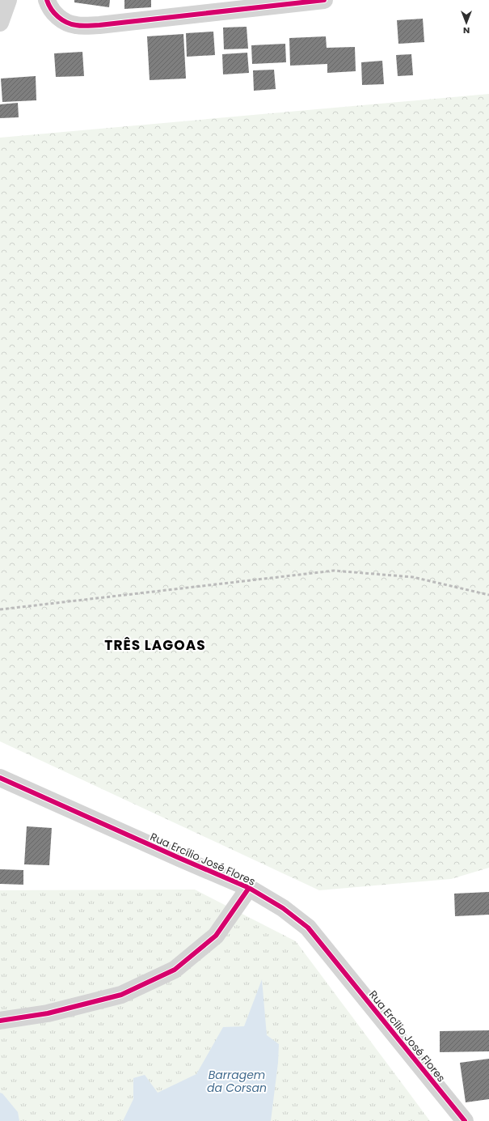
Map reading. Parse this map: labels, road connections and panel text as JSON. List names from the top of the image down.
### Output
{
  "streets": {
    "street": ["Rua Ercílio José Flores"]
  },
  "districts": ["TRÊS LAGOAS"],
  "water": ["Barragem da Corsan"],
  "north": "bottom"
}
